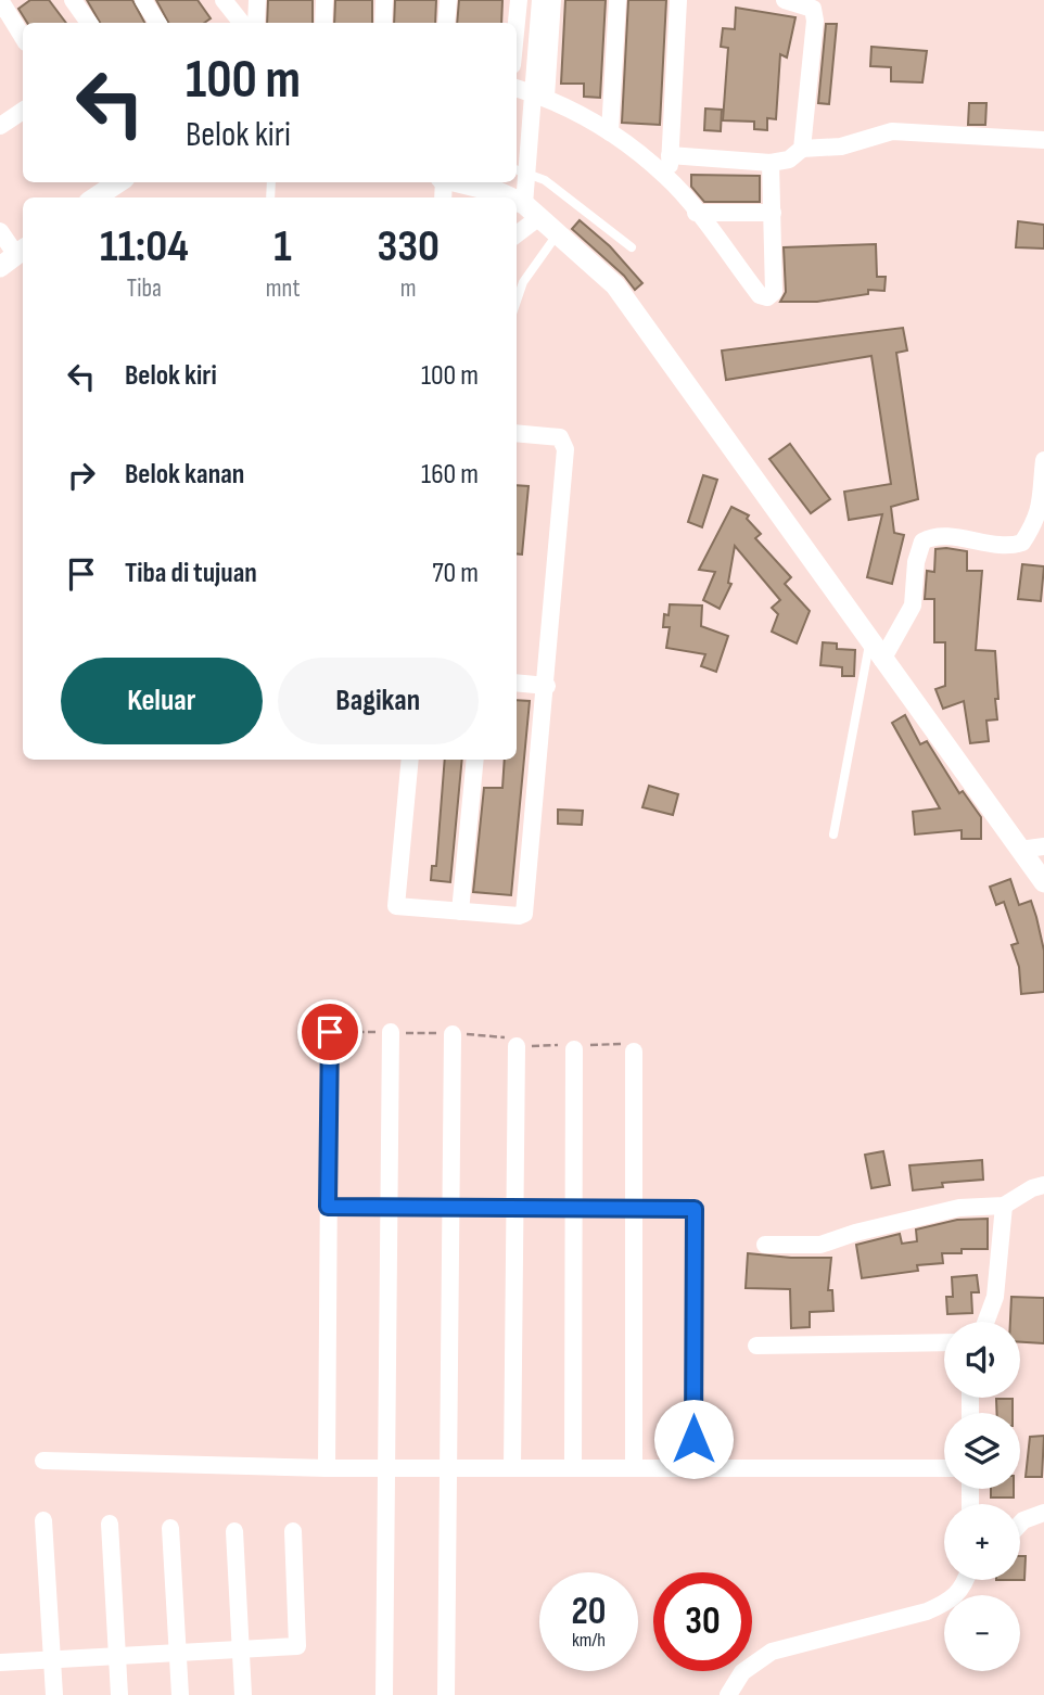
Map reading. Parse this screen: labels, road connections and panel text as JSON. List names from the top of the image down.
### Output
{
  "page": {
    "turn": ["100 m", "Belok kiri"],
    "eta": [
      "11:04",
      "Tiba",
      "1",
      "mnt",
      "330",
      "m"
    ],
    "list": [
      {
        "name": "Belok kiri",
        "value": "100 m"
      },
      {
        "name": "Belok kanan",
        "value": "160 m"
      },
      {
        "name": "Tiba di tujuan",
        "value": "70 m"
      }
    ],
    "buttons": ["Keluar", "Bagikan"],
    "map_buttons": ["+", "−"],
    "speed": "20 km/h",
    "limit": "30"
  }
}
